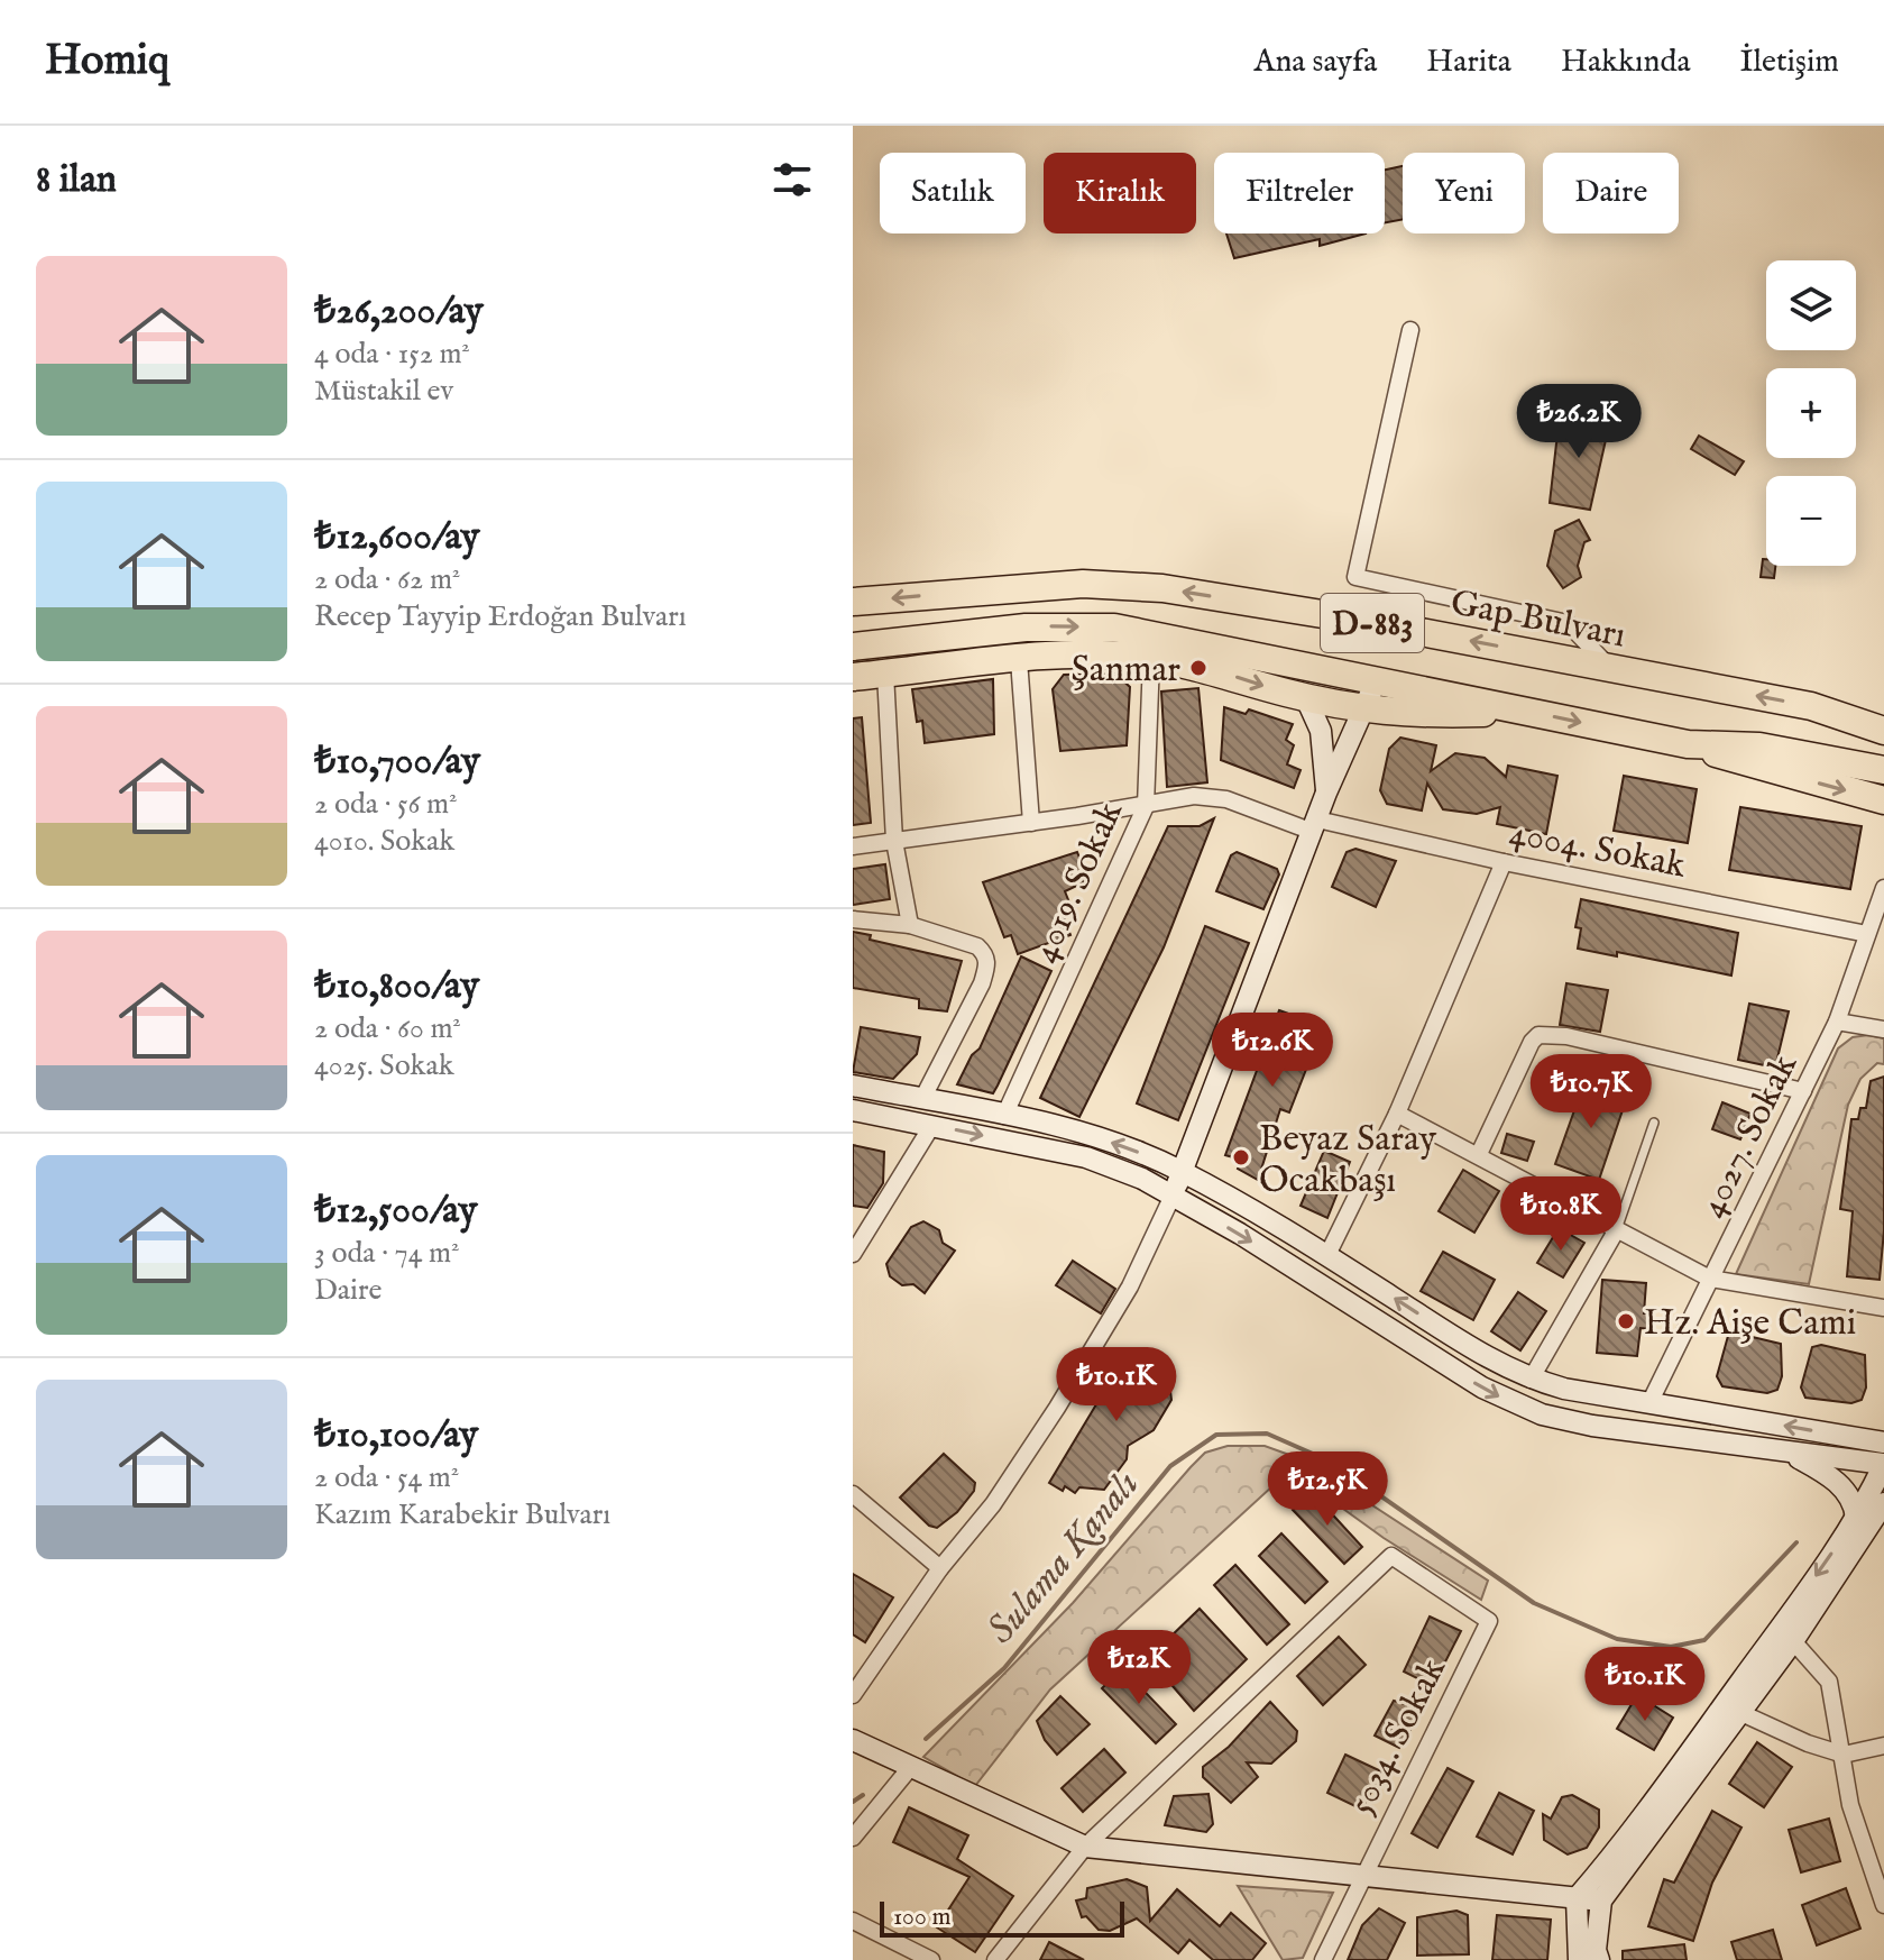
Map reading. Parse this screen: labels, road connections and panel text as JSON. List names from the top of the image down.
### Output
{
  "streets": {
    "highway": ["Gap Bulvarı", "D-883"],
    "street": [
      "4004. Sokak",
      "4019. Sokak",
      "4027. Sokak",
      "5034. Sokak"
    ]
  },
  "crossings": [
    ["4004. Sokak", "4019. Sokak"],
    ["4004. Sokak", "4027. Sokak"]
  ],
  "water": ["Sulama Kanalı"],
  "places": ["Şanmar", "Beyaz Saray Ocakbaşı", "Hz. Aişe Cami"],
  "scale_bar": "100 m",
  "page": {
    "header": "Homiq",
    "nav": [
      "Ana sayfa",
      "Harita",
      "Hakkında",
      "İletişim"
    ],
    "heading": "8 ilan",
    "chip": [
      "Satılık",
      "Kiralık",
      "Filtreler",
      "Yeni",
      "Daire"
    ],
    "list": [
      {
        "name": "₺26,200/ay",
        "note": "4 oda · 152 m² · Müstakil ev"
      },
      {
        "name": "₺12,600/ay",
        "note": "2 oda · 62 m² · Recep Tayyip Erdoğan Bulvarı"
      },
      {
        "name": "₺10,700/ay",
        "note": "2 oda · 56 m² · 4010. Sokak"
      },
      {
        "name": "₺10,800/ay",
        "note": "2 oda · 60 m² · 4025. Sokak"
      },
      {
        "name": "₺12,500/ay",
        "note": "3 oda · 74 m² · Daire"
      },
      {
        "name": "₺10,100/ay",
        "note": "2 oda · 54 m² · Kazım Karabekir Bulvarı"
      }
    ],
    "map_buttons": ["+", "−"],
    "price": [
      "₺26.2K",
      "₺12.6K",
      "₺10.7K",
      "₺10.8K",
      "₺10.1K",
      "₺12.5K",
      "₺12K",
      "₺10.1K"
    ],
    "scale": "100 m"
  }
}
